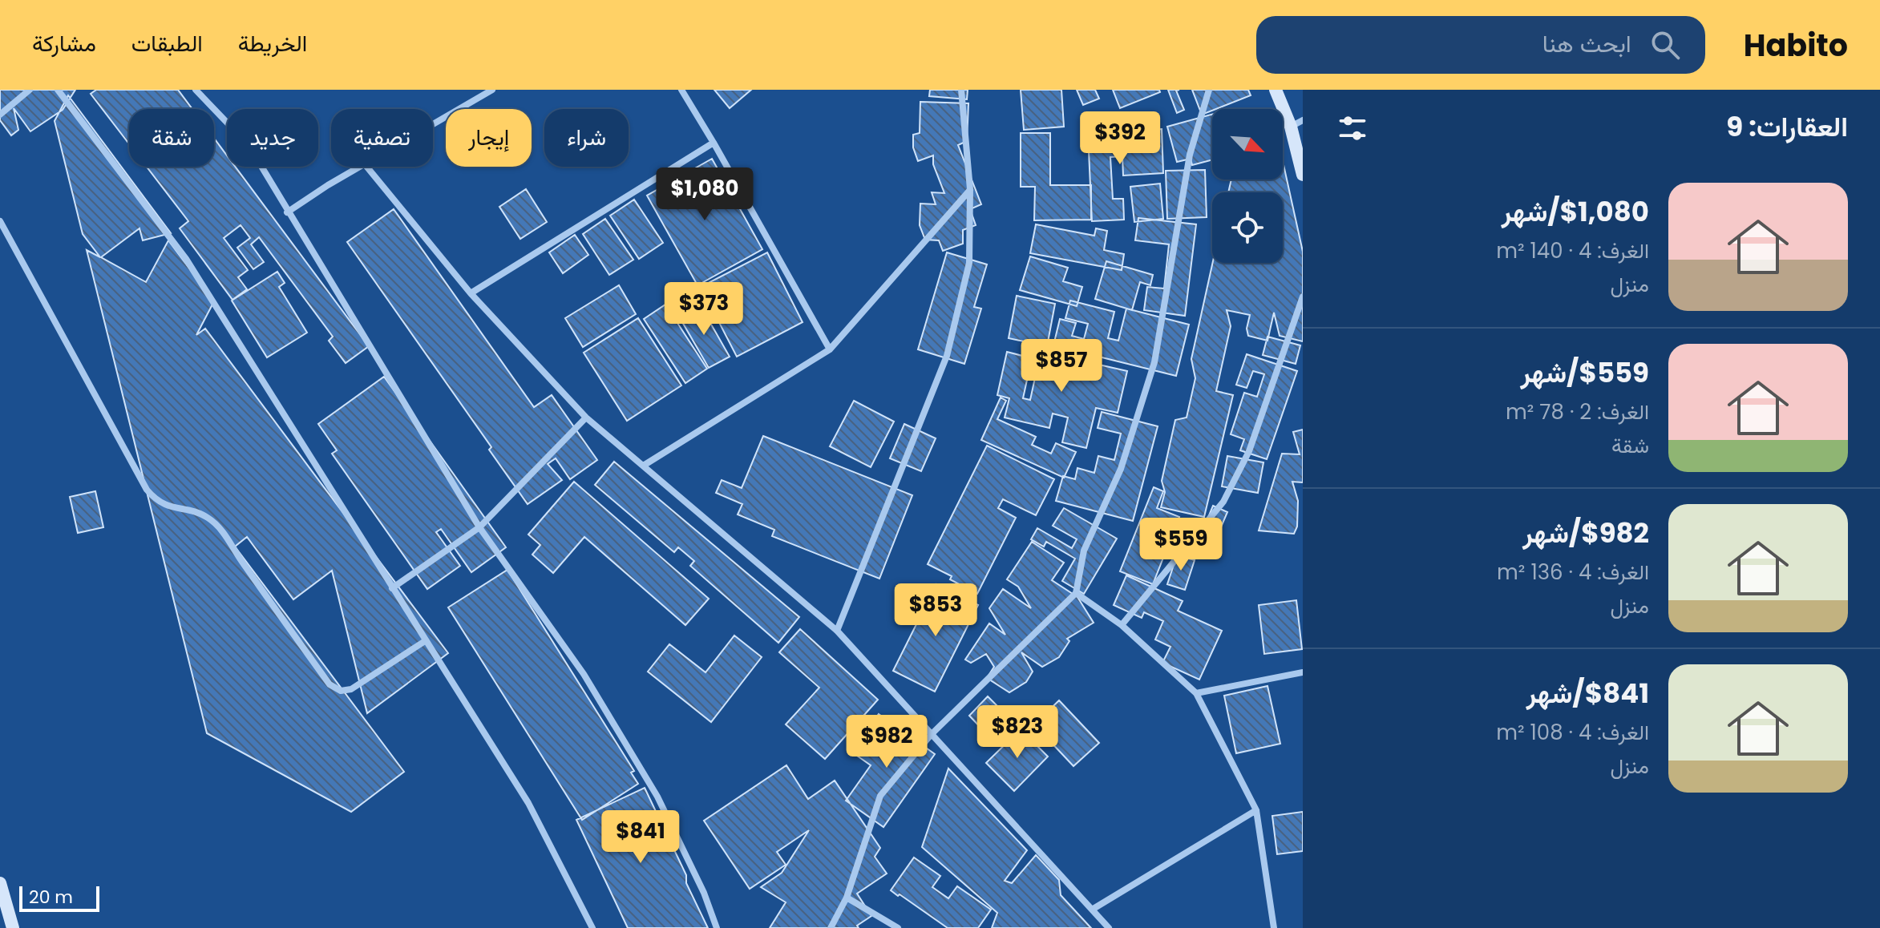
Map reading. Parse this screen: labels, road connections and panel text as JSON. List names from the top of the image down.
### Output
{
  "scale_bar": "20 m",
  "north": "bottom right",
  "page": {
    "header": "Habito",
    "search": "ابحث هنا",
    "nav": ["الخريطة", "الطبقات", "مشاركة"],
    "heading": "العقارات: 9",
    "chip": [
      "شراء",
      "إيجار",
      "تصفية",
      "جديد",
      "شقة"
    ],
    "price": [
      "$392",
      "$1,080",
      "$373",
      "$857",
      "$559",
      "$853",
      "$823",
      "$982",
      "$841"
    ],
    "list": [
      {
        "name": "$1,080/شهر",
        "note": "الغرف: 4 · 140 m² · منزل"
      },
      {
        "name": "$559/شهر",
        "note": "الغرف: 2 · 78 m² · شقة"
      },
      {
        "name": "$982/شهر",
        "note": "الغرف: 4 · 136 m² · منزل"
      },
      {
        "name": "$841/شهر",
        "note": "الغرف: 4 · 108 m² · منزل"
      }
    ],
    "scale": "20 m"
  }
}
